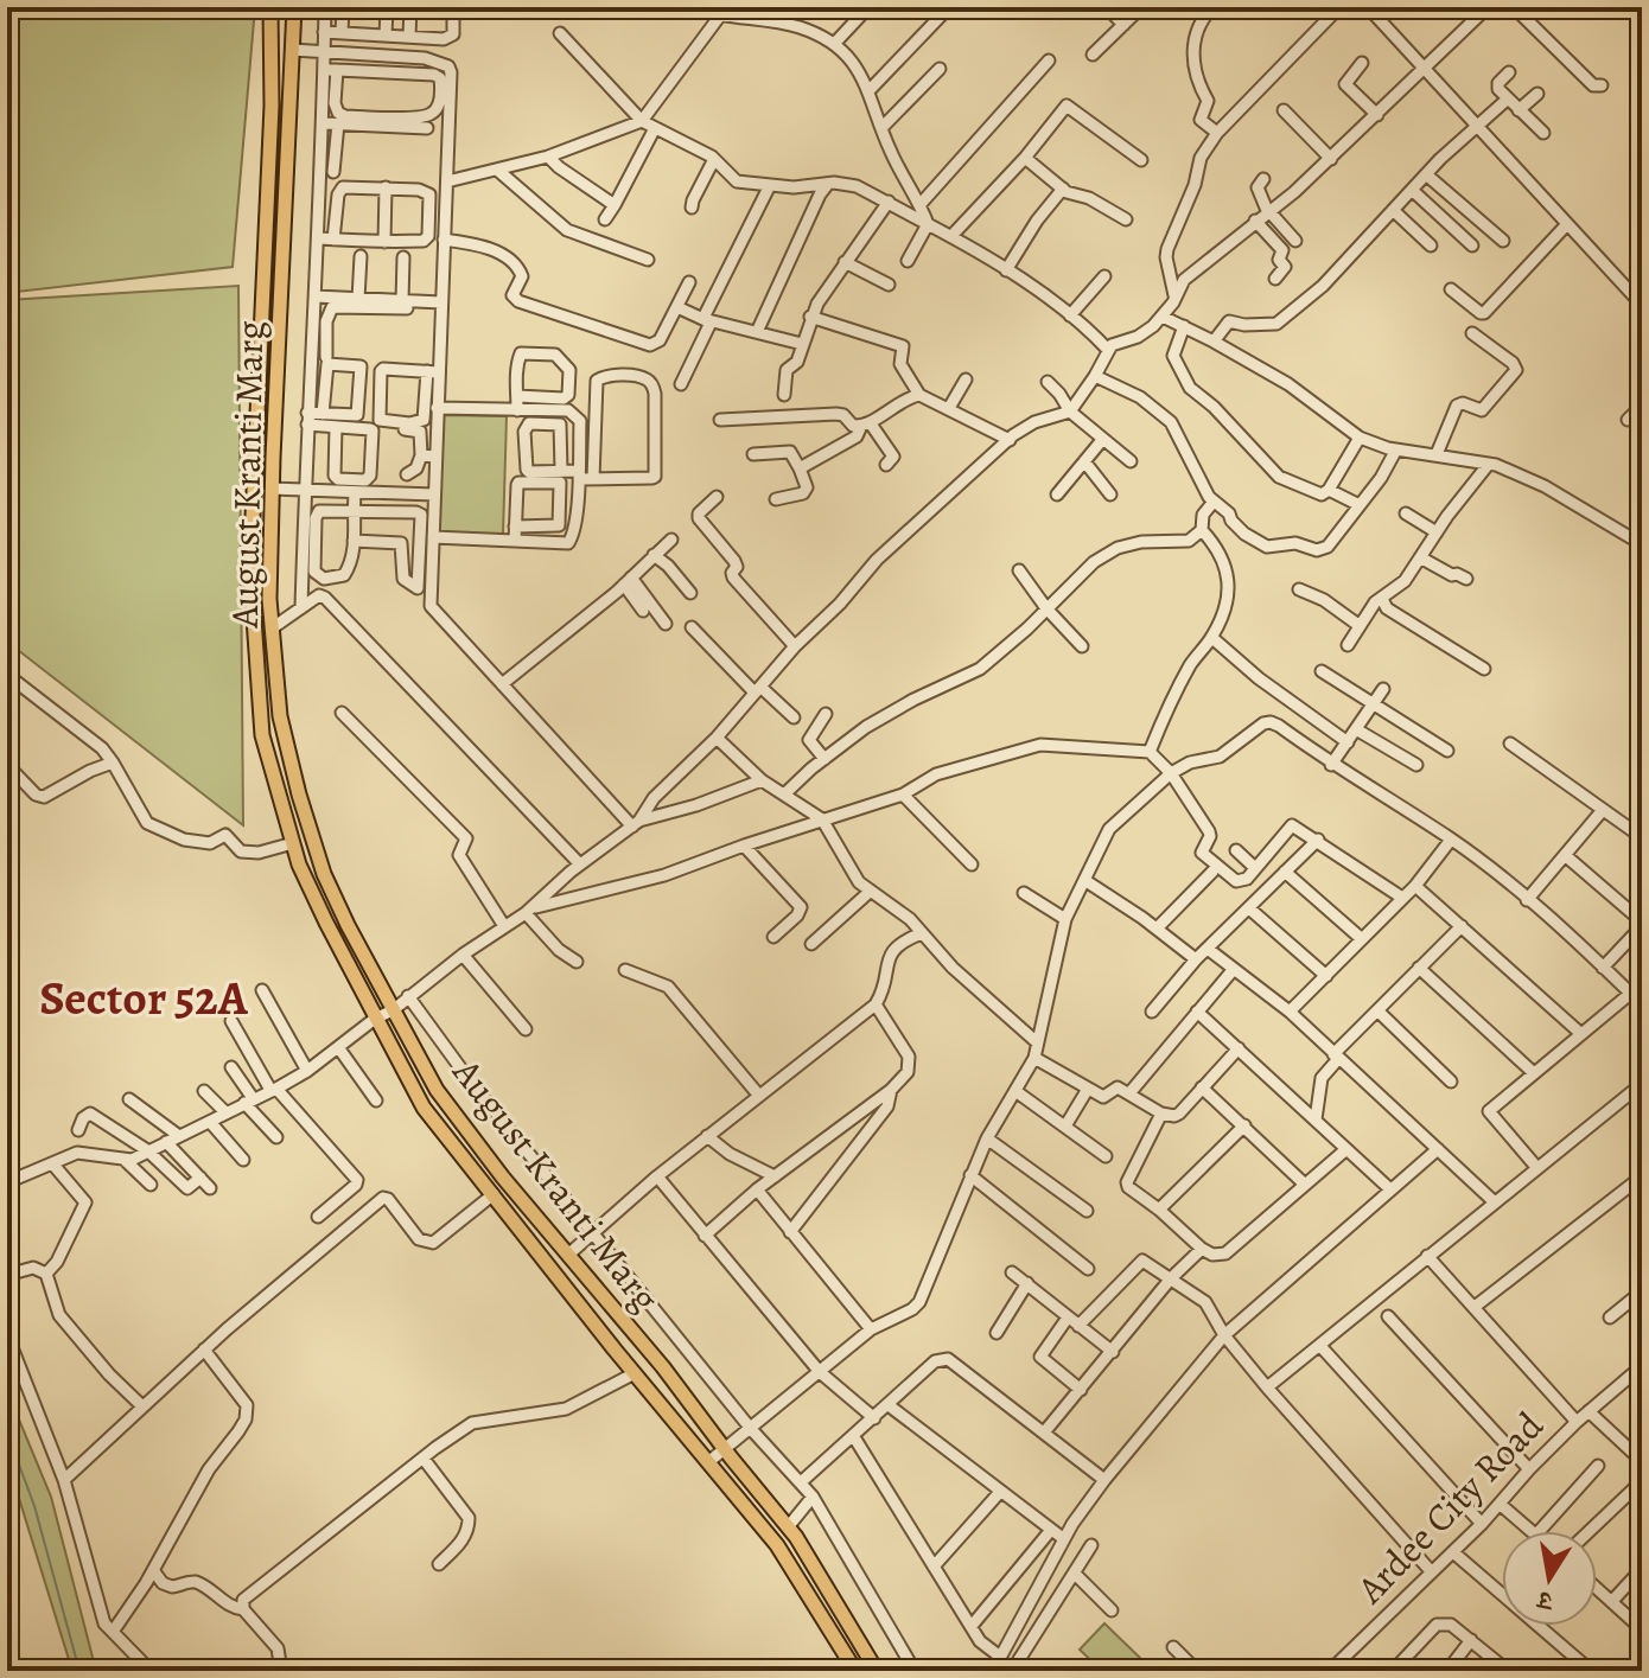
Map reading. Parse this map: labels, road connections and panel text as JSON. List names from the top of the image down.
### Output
{
  "streets": {
    "main road": ["August Kranti Marg"],
    "street": ["Ardee City Road"]
  },
  "districts": ["Sector 52A"],
  "north": "bottom"
}
